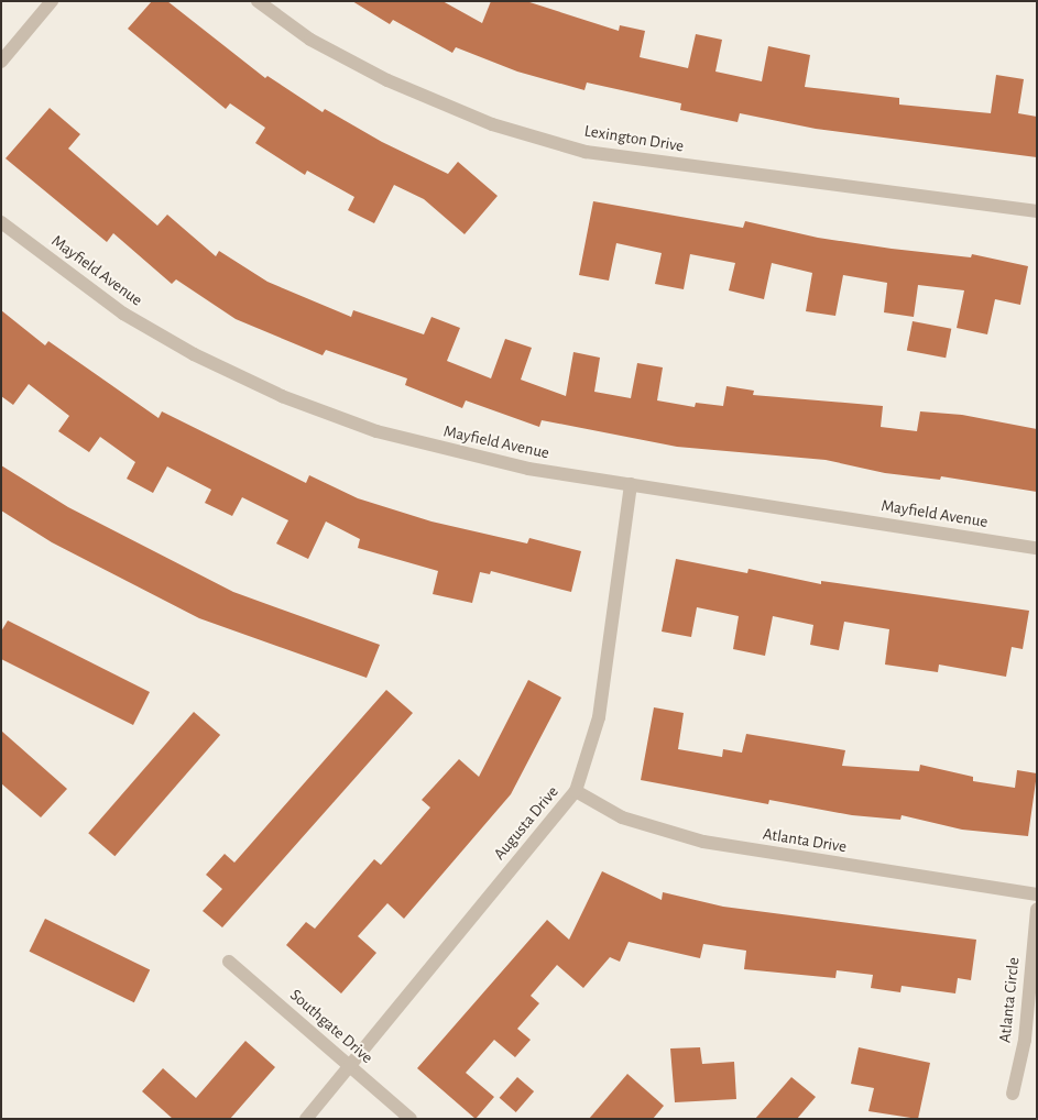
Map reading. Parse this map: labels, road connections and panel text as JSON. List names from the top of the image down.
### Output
{
  "streets": {
    "street": [
      "Lexington Drive",
      "Mayfield Avenue",
      "Augusta Drive",
      "Atlanta Drive",
      "Atlanta Circle",
      "Southgate Drive"
    ]
  },
  "crossings": [
    ["Mayfield Avenue", "Augusta Drive"],
    ["Augusta Drive", "Atlanta Drive"],
    ["Augusta Drive", "Southgate Drive"]
  ]
}
